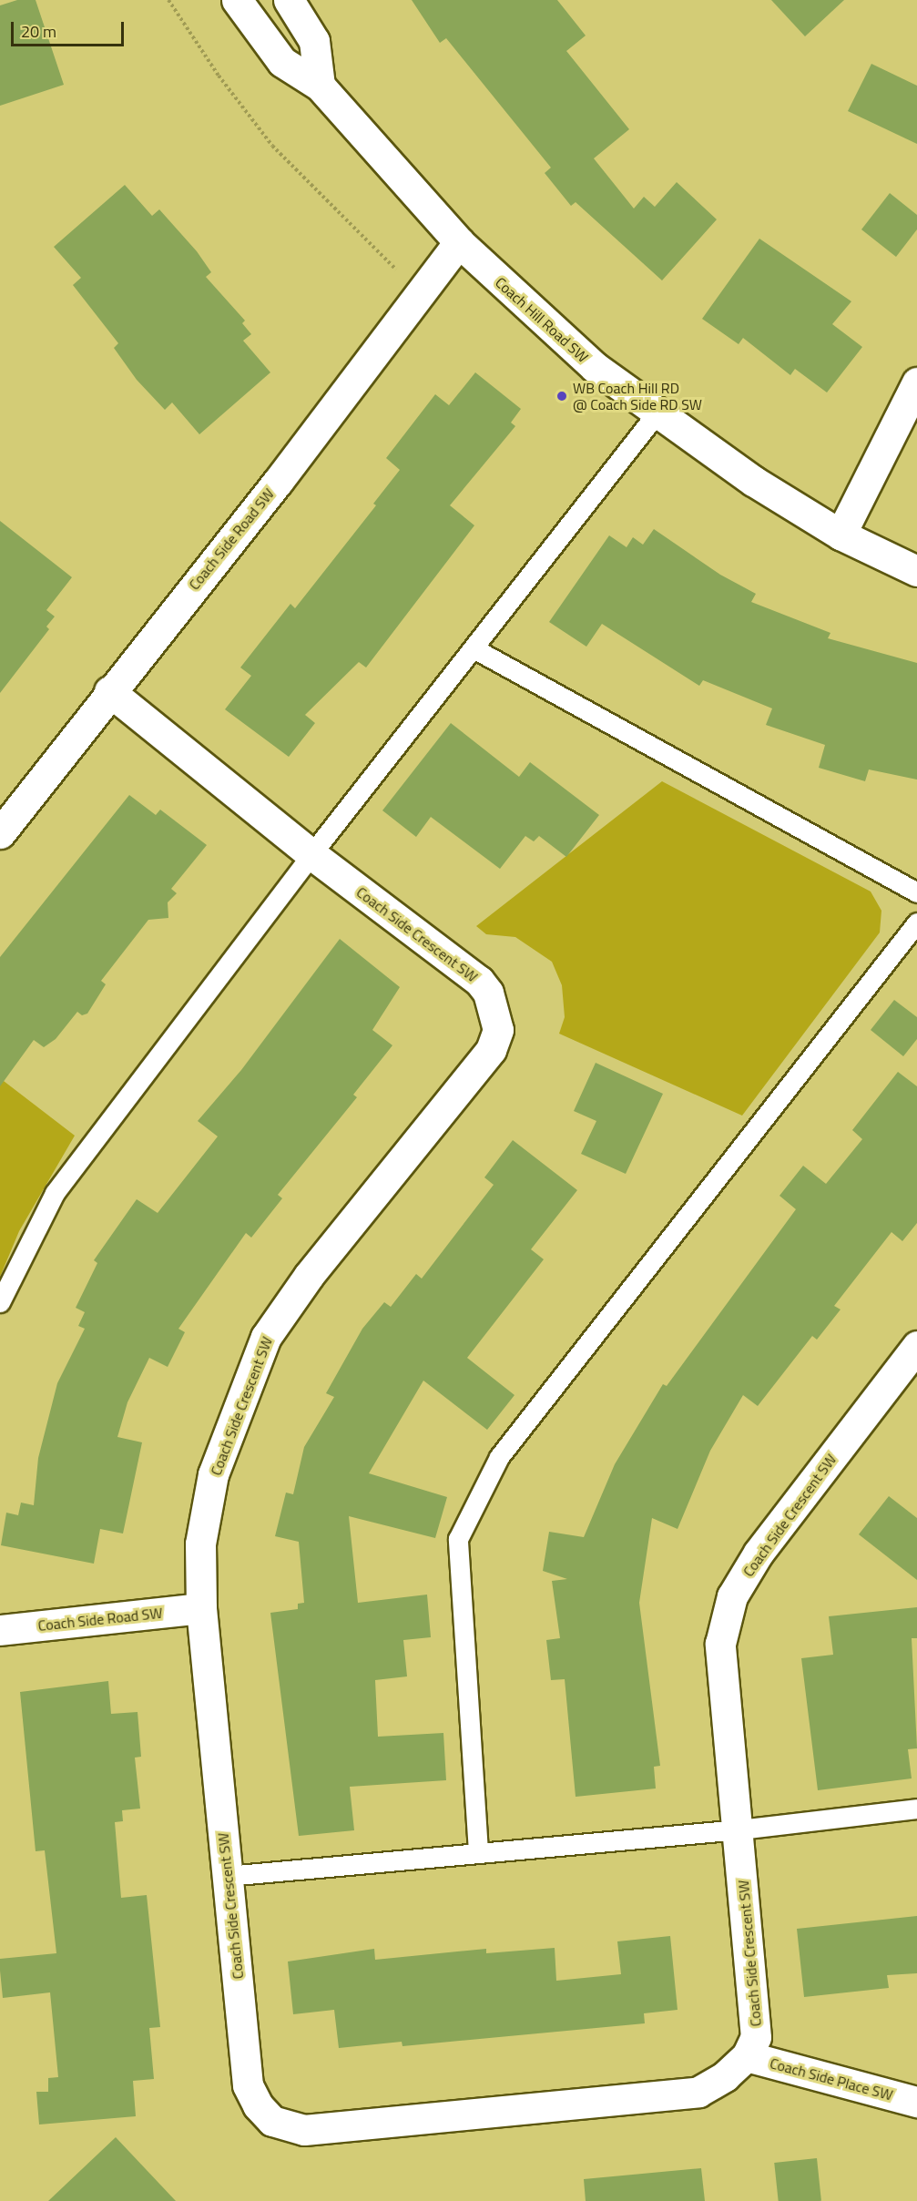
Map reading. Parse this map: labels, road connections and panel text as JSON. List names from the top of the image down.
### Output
{
  "streets": {
    "street": [
      "Coach Hill Road SW",
      "Coach Side Road SW",
      "Coach Side Crescent SW",
      "Coach Side Place SW"
    ]
  },
  "crossings": [
    ["Coach Hill Road SW", "Coach Side Road SW"],
    ["Coach Side Road SW", "Coach Side Crescent SW"],
    ["Coach Side Crescent SW", "Coach Side Place SW"]
  ],
  "places": ["WB Coach Hill RD @ Coach Side RD SW"],
  "scale_bar": "20 m"
}
